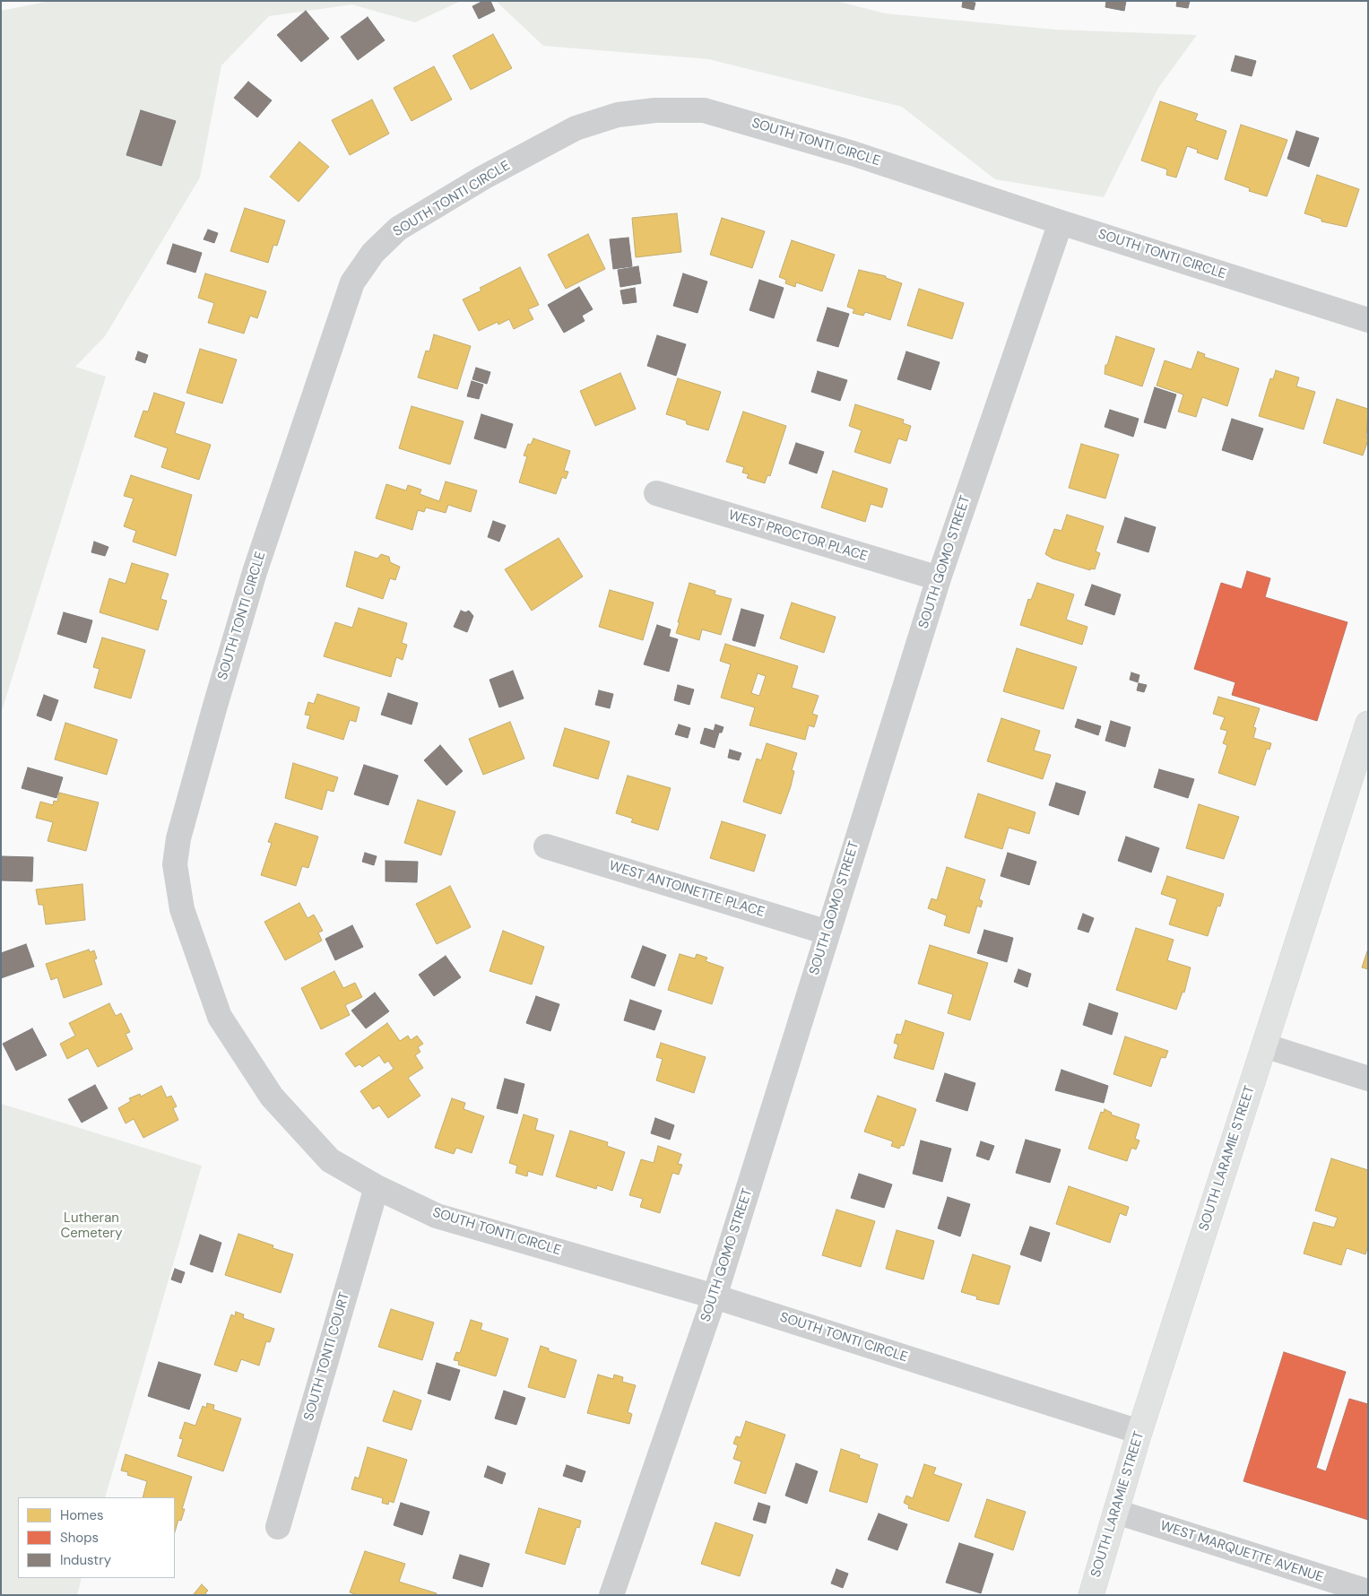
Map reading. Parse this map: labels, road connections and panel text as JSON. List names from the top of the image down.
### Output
{
  "streets": {
    "street": [
      "SOUTH TONTI CIRCLE",
      "WEST PROCTOR PLACE",
      "SOUTH GOMO STREET",
      "WEST ANTOINETTE PLACE",
      "SOUTH LARAMIE STREET",
      "SOUTH TONTI COURT",
      "WEST MARQUETTE AVENUE"
    ]
  },
  "crossings": [
    ["SOUTH TONTI CIRCLE", "SOUTH GOMO STREET"],
    ["SOUTH TONTI CIRCLE", "SOUTH LARAMIE STREET"],
    ["SOUTH TONTI CIRCLE", "SOUTH TONTI COURT"],
    ["WEST PROCTOR PLACE", "SOUTH GOMO STREET"],
    ["SOUTH GOMO STREET", "WEST ANTOINETTE PLACE"],
    ["SOUTH LARAMIE STREET", "WEST MARQUETTE AVENUE"]
  ],
  "parks": ["Lutheran Cemetery"],
  "legend": ["Homes", "Shops", "Industry"]
}
